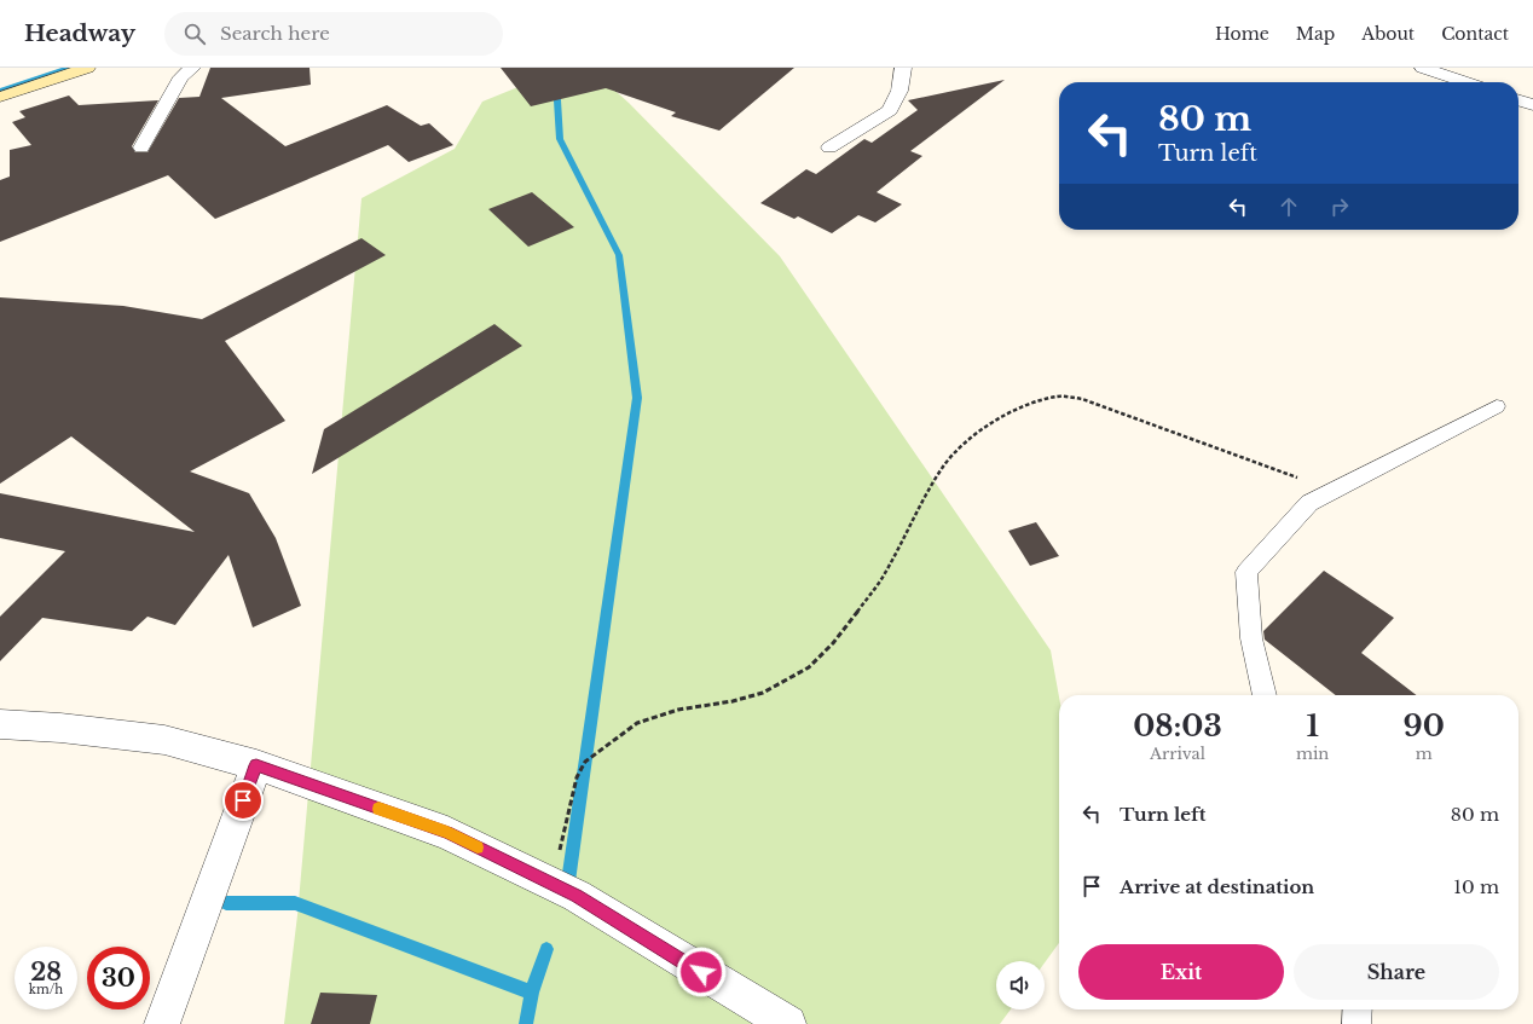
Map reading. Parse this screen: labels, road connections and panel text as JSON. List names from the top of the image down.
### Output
{
  "page": {
    "header": "Headway",
    "search": "Search here",
    "nav": [
      "Home",
      "Map",
      "About",
      "Contact"
    ],
    "turn": ["80 m", "Turn left"],
    "eta": [
      "08:03",
      "Arrival",
      "1",
      "min",
      "90",
      "m"
    ],
    "list": [
      {
        "name": "Turn left",
        "value": "80 m"
      },
      {
        "name": "Arrive at destination",
        "value": "10 m"
      }
    ],
    "buttons": ["Exit", "Share"],
    "speed": "28 km/h",
    "limit": "30"
  }
}
